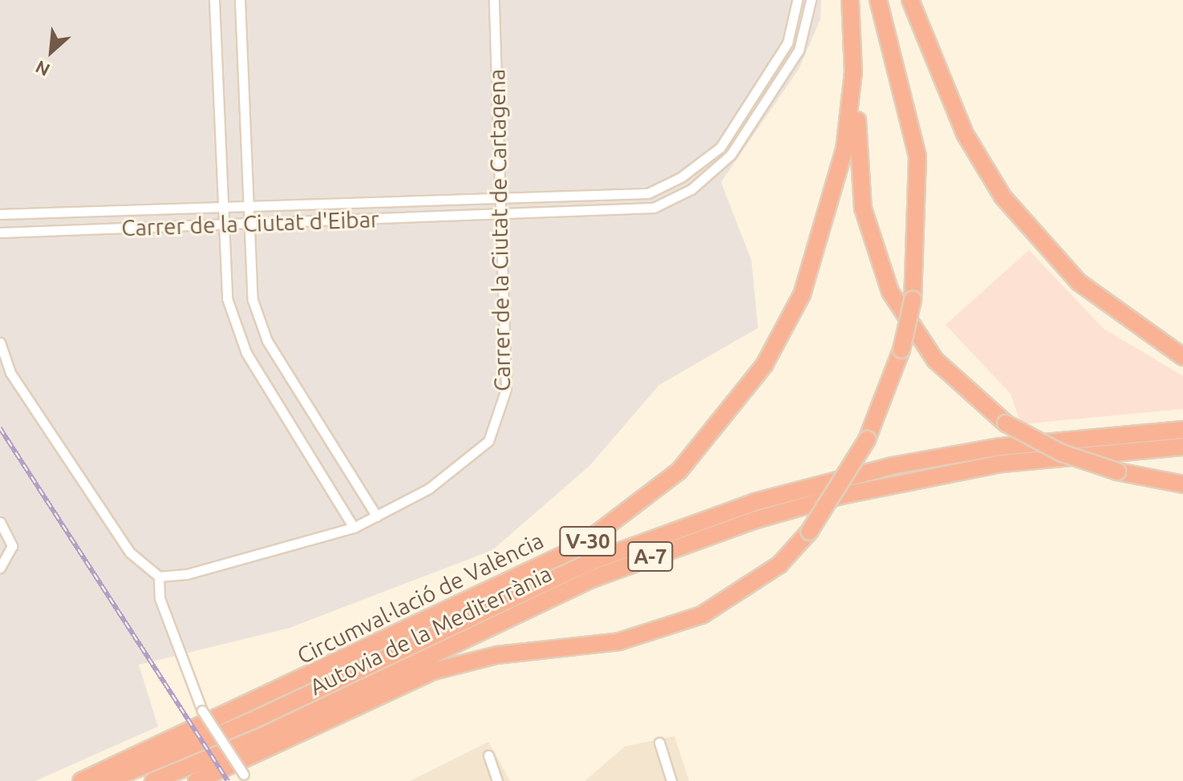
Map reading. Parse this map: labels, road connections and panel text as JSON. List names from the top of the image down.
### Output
{
  "streets": {
    "highway": [
      "V-30",
      "A-7",
      "Circumval·lació de València",
      "Autovia de la Mediterrània"
    ],
    "street": ["Carrer de la Ciutat d'Eibar", "Carrer de la Ciutat de Cartagena"]
  },
  "crossings": [
    ["Carrer de la Ciutat d'Eibar", "Carrer de la Ciutat de Cartagena"]
  ],
  "north": "bottom left"
}
